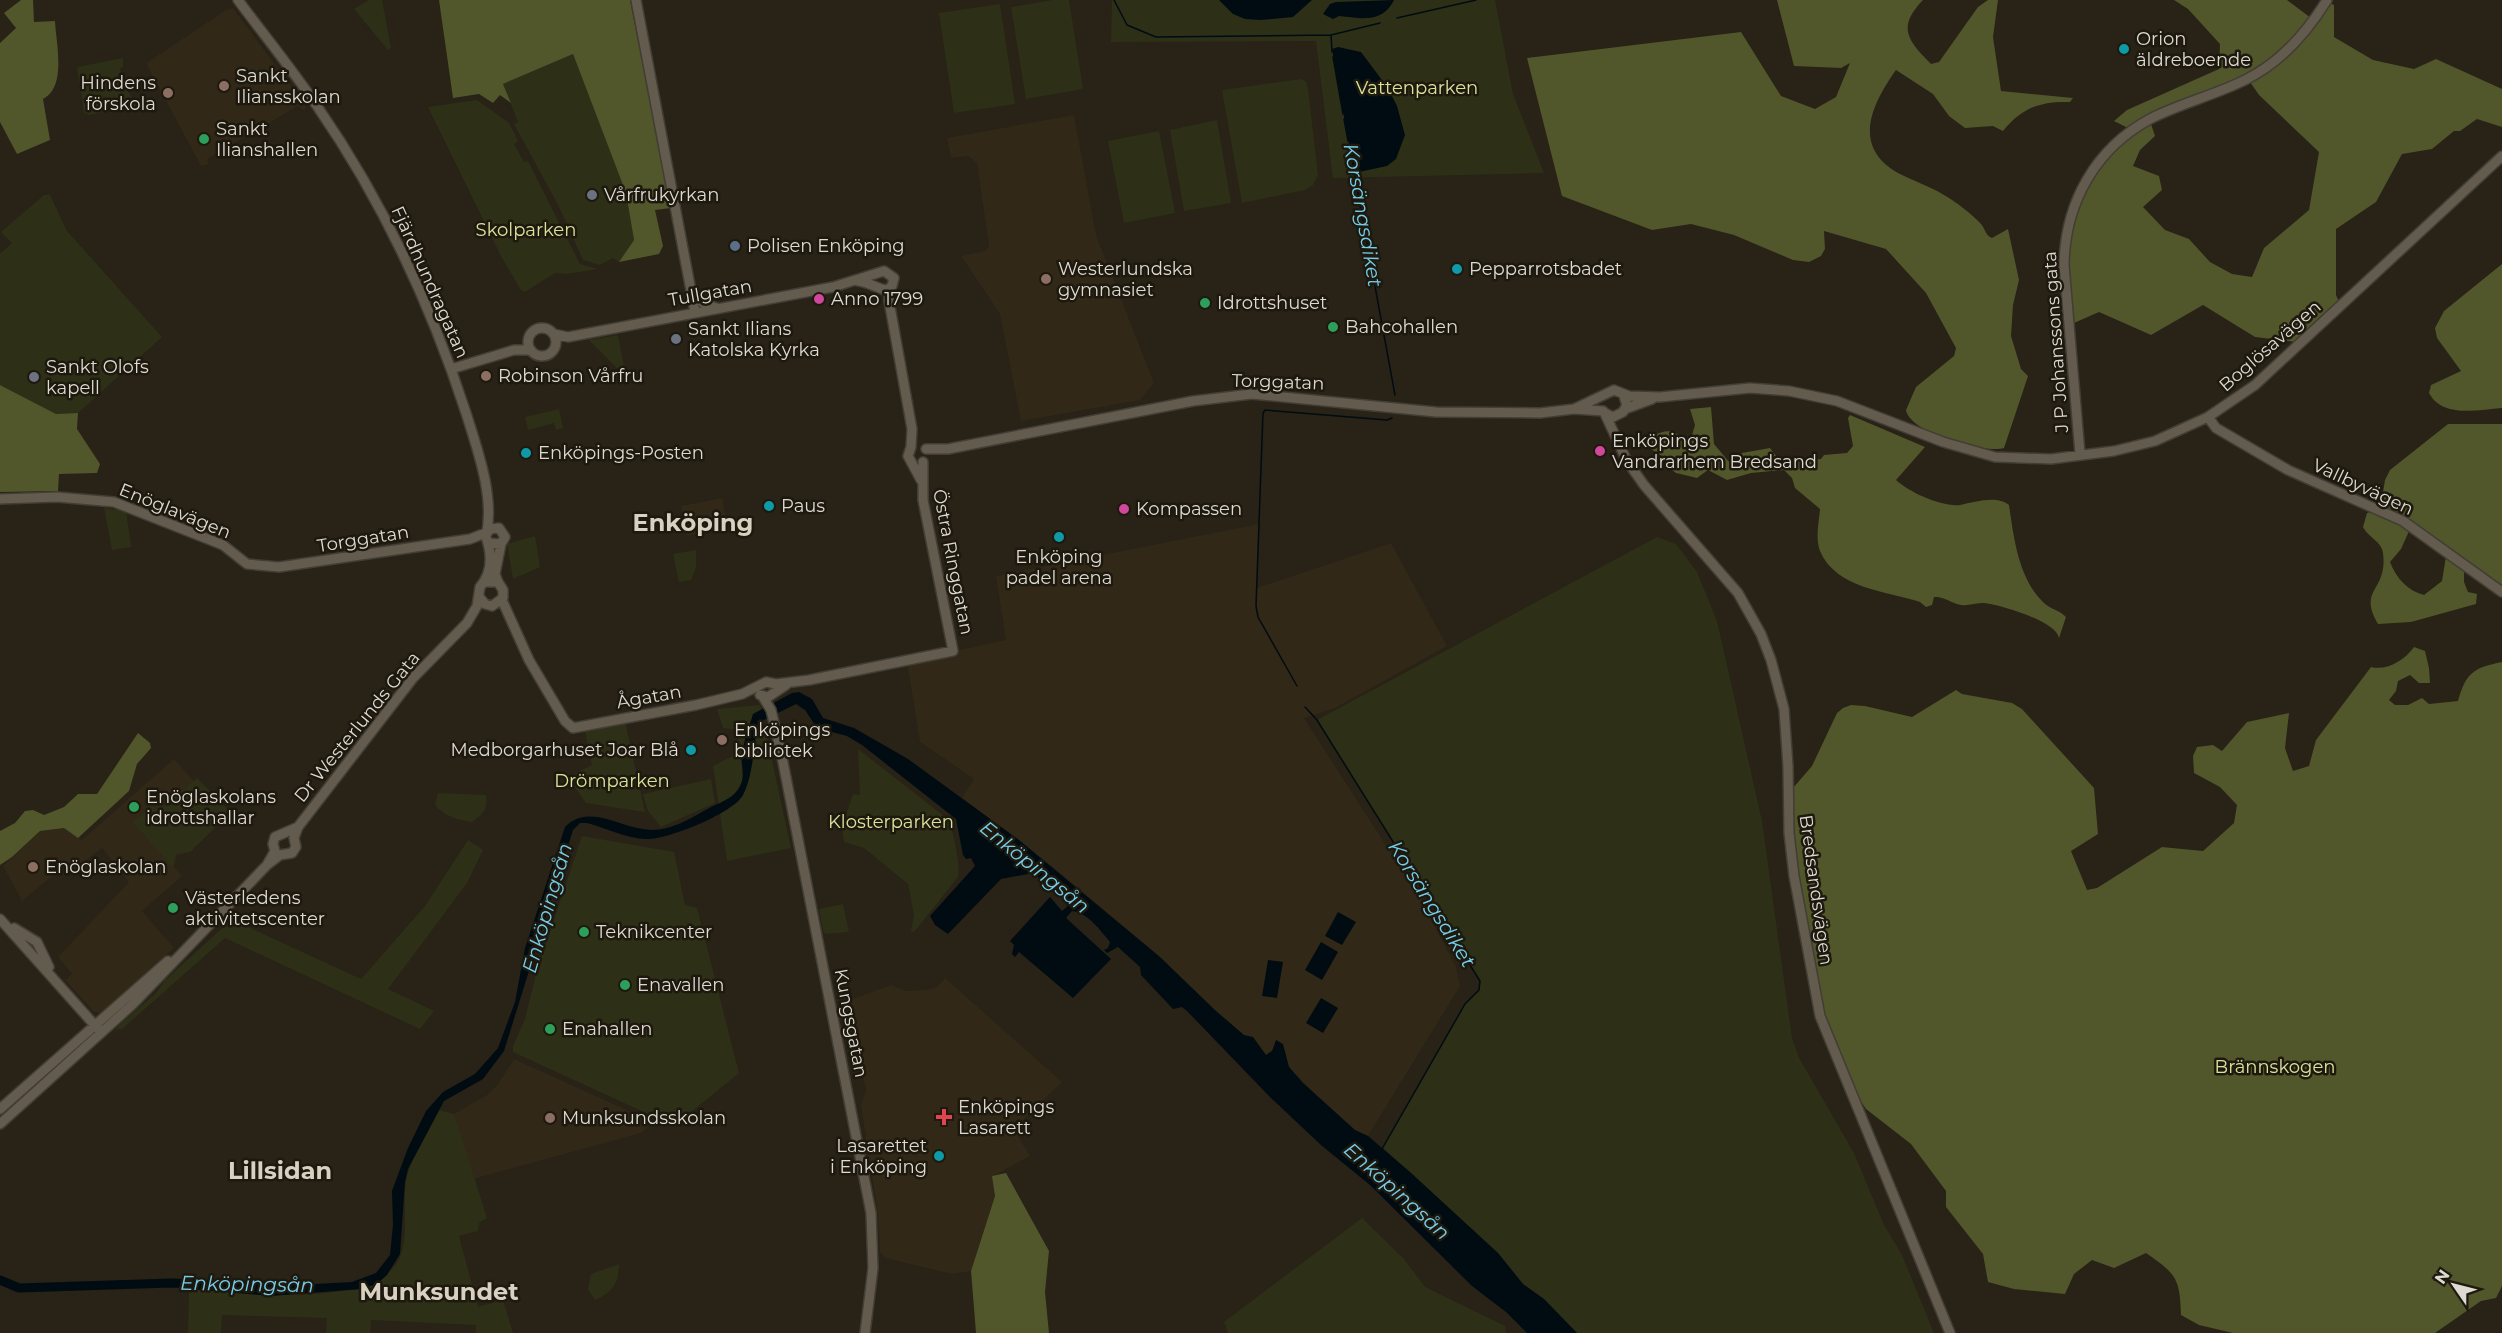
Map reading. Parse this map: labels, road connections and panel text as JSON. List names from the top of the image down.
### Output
{
  "streets": {
    "street": [
      "Fjärdhundragatan",
      "Tullgatan",
      "J P Johanssons gata",
      "Boglösavägen",
      "Torggatan",
      "Vallbyvägen",
      "Enöglavägen",
      "Östra Ringgatan",
      "Ågatan",
      "Dr Westerlunds Gata",
      "Bredsandsvägen",
      "Kungsgatan"
    ]
  },
  "crossings": [
    ["Fjärdhundragatan", "Torggatan"],
    ["Fjärdhundragatan", "Ågatan"],
    ["Fjärdhundragatan", "Dr Westerlunds Gata"],
    ["J P Johanssons gata", "Boglösavägen"],
    ["Boglösavägen", "Torggatan"],
    ["Boglösavägen", "Vallbyvägen"],
    ["Boglösavägen", "Bredsandsvägen"],
    ["Torggatan", "Enöglavägen"],
    ["Torggatan", "Östra Ringgatan"],
    ["Torggatan", "Bredsandsvägen"],
    ["Östra Ringgatan", "Ågatan"],
    ["Ågatan", "Dr Westerlunds Gata"],
    ["Ågatan", "Kungsgatan"]
  ],
  "districts": ["Enköping", "Lillsidan", "Munksundet"],
  "water": ["Korsängsdiket", "Enköpingsån"],
  "parks": [
    "Vattenparken",
    "Skolparken",
    "Drömparken",
    "Klosterparken",
    "Brännskogen"
  ],
  "places": {
    "other": [
      "Orion äldreboende",
      "Sankt Iliansskolan",
      "Hindens förskola",
      "Sankt Ilianshallen",
      "Vårfrukyrkan",
      "Polisen Enköping",
      "Pepparrotsbadet",
      "Westerlundska gymnasiet",
      "Anno 1799",
      "Idrottshuset",
      "Bahcohallen",
      "Sankt Ilians Katolska Kyrka",
      "Robinson Vårfru",
      "Sankt Olofs kapell",
      "Enköpings Vandrarhem Bredsand",
      "Enköpings-Posten",
      "Paus",
      "Kompassen",
      "Enköping padel arena",
      "Enköpings bibliotek",
      "Medborgarhuset Joar Blå",
      "Enöglaskolans idrottshallar",
      "Enöglaskolan",
      "Västerledens aktivitetscenter",
      "Teknikcenter",
      "Enavallen",
      "Enahallen",
      "Munksundsskolan",
      "Lasarettet i Enköping"
    ],
    "health": ["Enköpings Lasarett"]
  },
  "north": "top left"
}
